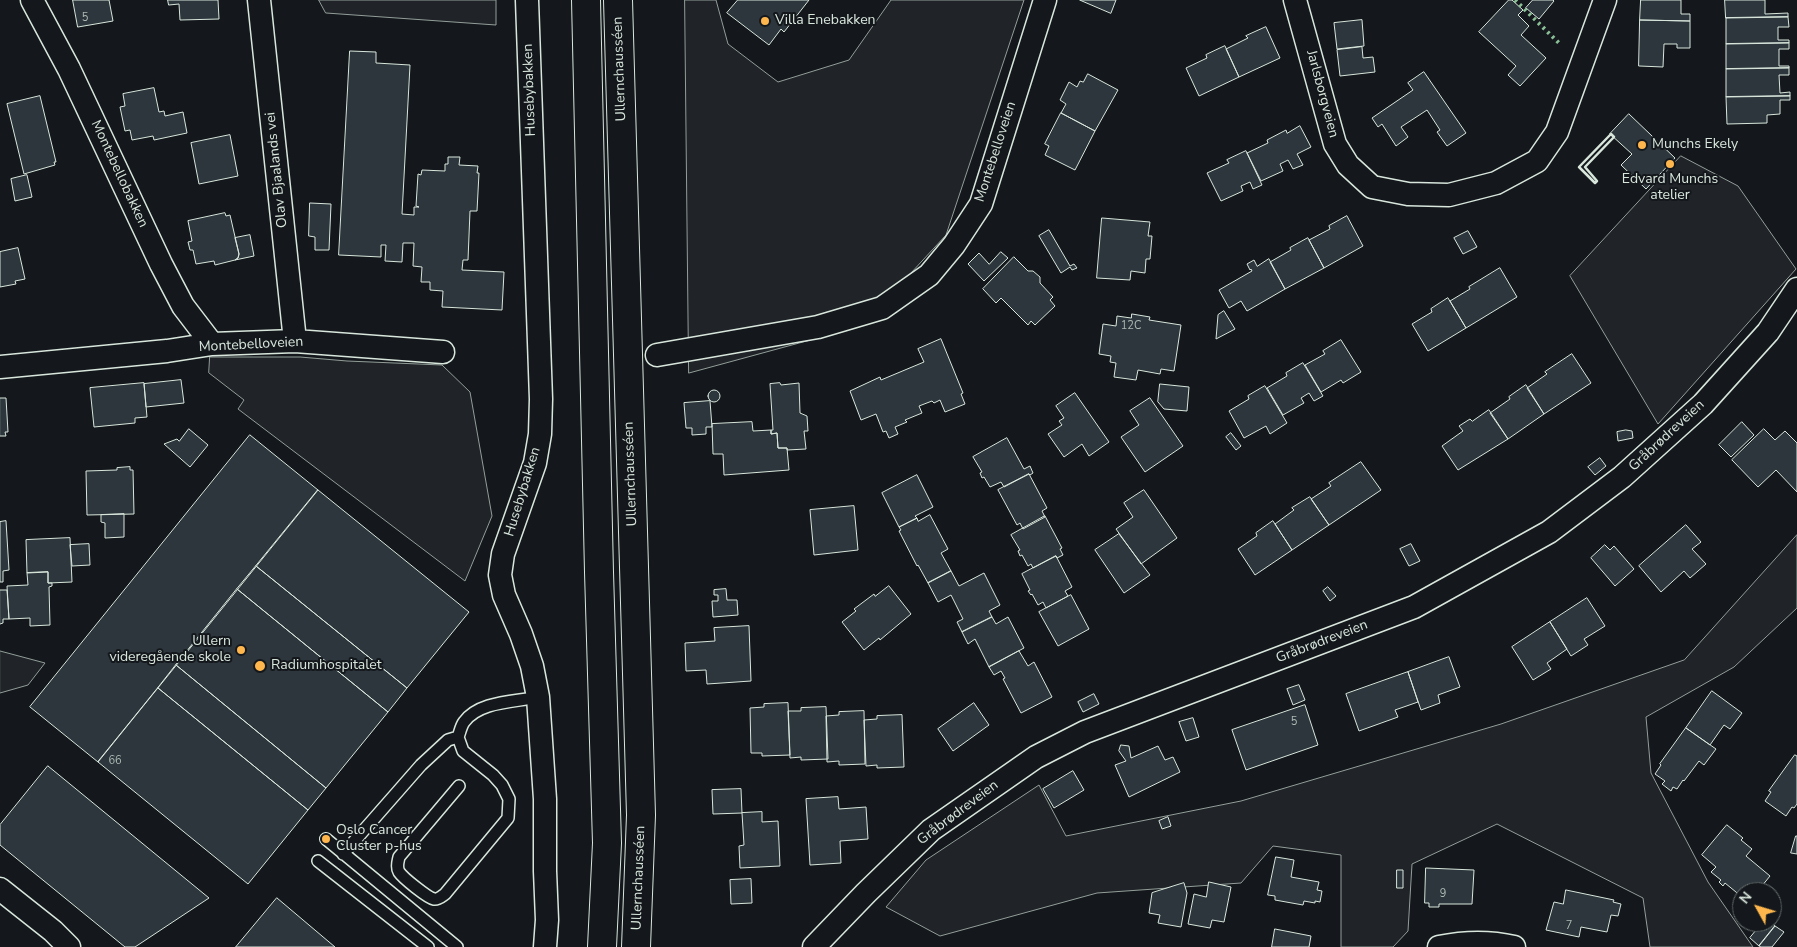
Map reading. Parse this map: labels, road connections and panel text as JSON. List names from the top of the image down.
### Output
{
  "streets": {
    "highway": ["Ullernchausséen"],
    "street": [
      "Husebybakken",
      "Jarlsborgveien",
      "Montebelloveien",
      "Olav Bjaalands vei",
      "Montebellobakken",
      "Gråbrødreveien"
    ]
  },
  "crossings": [
    ["Montebelloveien", "Olav Bjaalands vei"],
    ["Montebelloveien", "Montebellobakken"]
  ],
  "places": [
    "Villa Enebakken",
    "Munchs Ekely",
    "Edvard Munchs atelier",
    "Ullern videregående skole",
    "Radiumhospitalet",
    "Oslo Cancer Cluster p-hus"
  ],
  "house_numbers": [
    "5",
    "12C",
    "5",
    "66",
    "9",
    "7"
  ],
  "north": "top left"
}
